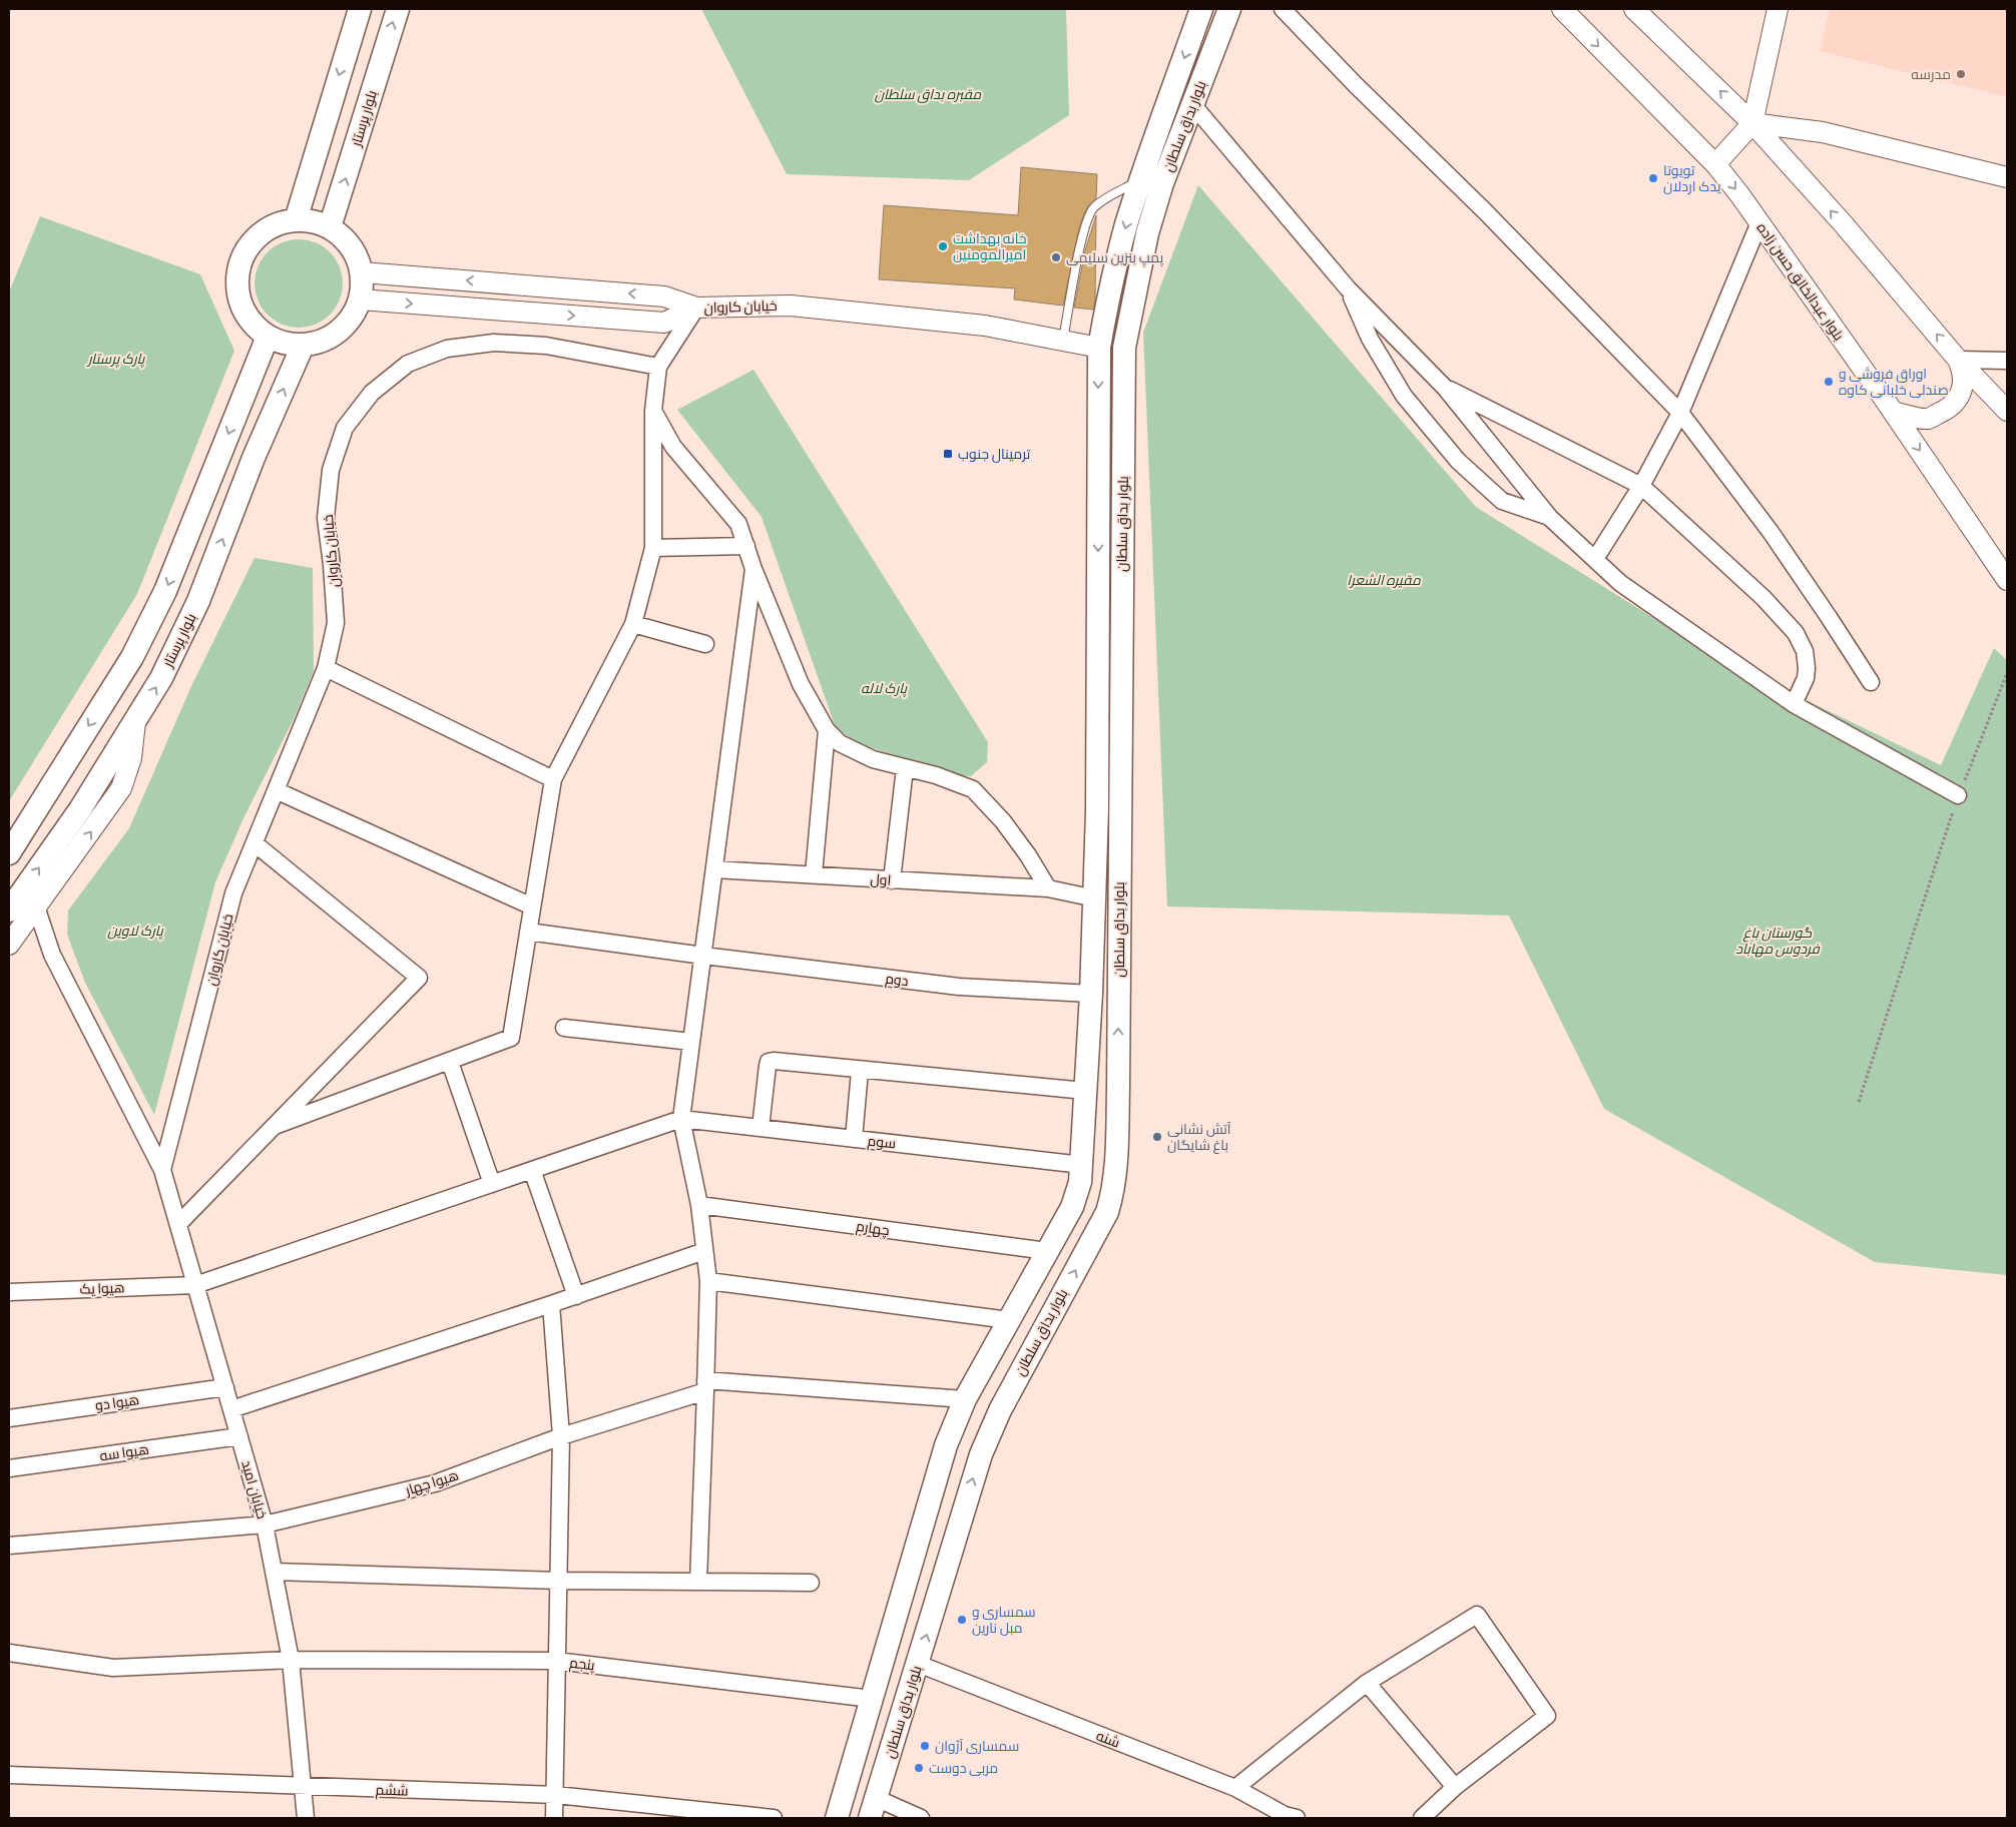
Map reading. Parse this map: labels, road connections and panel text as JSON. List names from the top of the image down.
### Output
{
  "streets": {
    "main road": ["بلوار پرستار", "بلوار بداق سلطان"],
    "street": [
      "بلوار عبدالخالق حسن زاده",
      "خیابان کاروان",
      "اول",
      "دوم",
      "سوم",
      "چهارم",
      "هیوا یک",
      "هیوا دو",
      "هیوا سه",
      "هیوا چهار",
      "خیابان امید",
      "پنجم",
      "شنه",
      "ششم"
    ]
  },
  "crossings": [
    ["بلوار بداق سلطان", "خیابان کاروان"],
    ["بلوار بداق سلطان", "اول"],
    ["بلوار بداق سلطان", "دوم"],
    ["بلوار بداق سلطان", "سوم"],
    ["بلوار بداق سلطان", "چهارم"],
    ["بلوار بداق سلطان", "پنجم"],
    ["بلوار بداق سلطان", "شنه"],
    ["خیابان کاروان", "خیابان امید"],
    ["سوم", "هیوا یک"],
    ["هیوا یک", "خیابان امید"],
    ["هیوا دو", "خیابان امید"],
    ["هیوا سه", "خیابان امید"],
    ["هیوا چهار", "خیابان امید"],
    ["خیابان امید", "پنجم"],
    ["خیابان امید", "ششم"]
  ],
  "parks": [
    "مقبره بداق سلطان",
    "پارک پرستار",
    "مقیره الشعرا",
    "پارک لاله",
    "پارک لاوین",
    "گورستان باغ فردوس مهاباد"
  ],
  "places": {
    "other": [
      "مدرسه",
      "تویوتا یدک اردلان",
      "خانه بهداشت امیرالمومنین",
      "پمپ بنزین سلیمی",
      "اوراق فروشی و صندلی خلبانی کاوه",
      "آتش نشانی باغ شایگان",
      "سمساری و مبل نارین",
      "سمساری آژوان",
      "مربی دوست"
    ],
    "transit": ["ترمینال جنوب"]
  }
}
